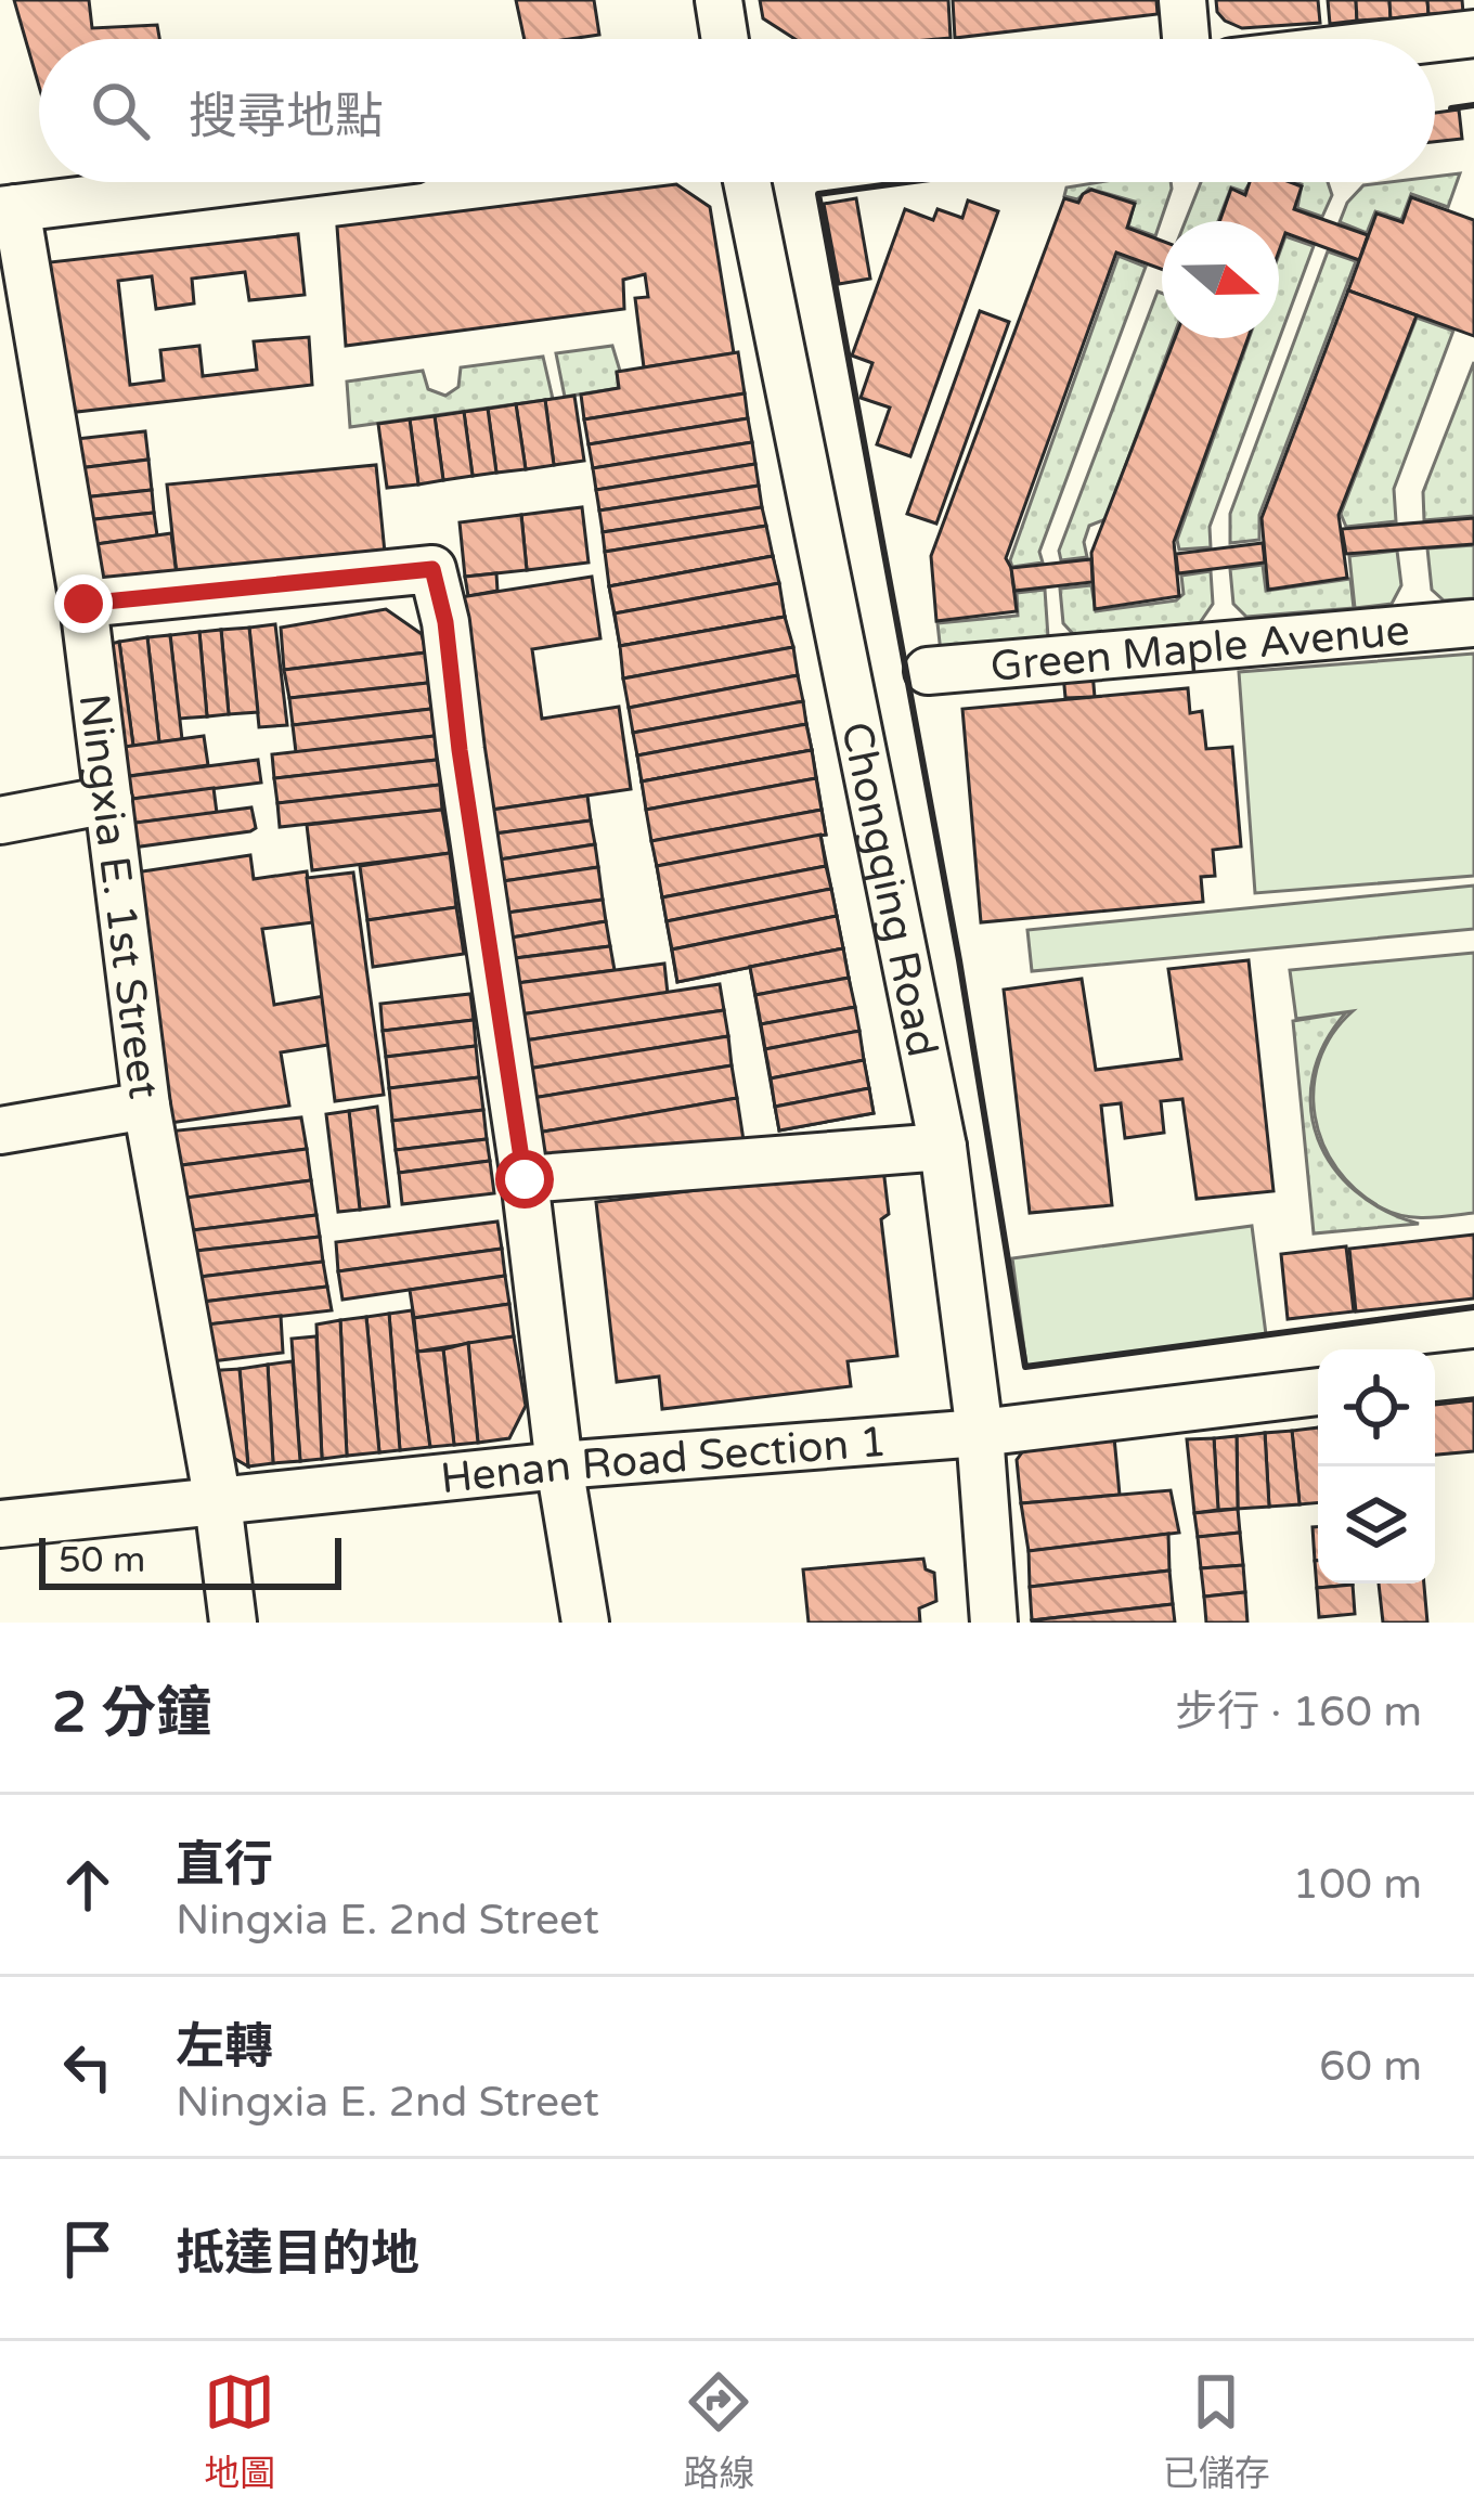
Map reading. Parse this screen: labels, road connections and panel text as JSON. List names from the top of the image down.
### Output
{
  "streets": {
    "street": [
      "Green Maple Avenue",
      "Chongqing Road",
      "Ningxia E. 1st Street",
      "Henan Road Section 1"
    ]
  },
  "crossings": [
    ["Chongqing Road", "Henan Road Section 1"],
    ["Ningxia E. 1st Street", "Henan Road Section 1"]
  ],
  "scale_bar": "50 m",
  "north": "right",
  "page": {
    "search": "搜尋地點",
    "scale": "50 m",
    "heading": ["2 分鐘", "步行 · 160 m"],
    "list": [
      ["直行", "Ningxia E. 2nd Street", "100 m"],
      ["左轉", "Ningxia E. 2nd Street", "60 m"],
      "抵達目的地"
    ],
    "nav": ["地圖", "路線", "已儲存"]
  }
}
